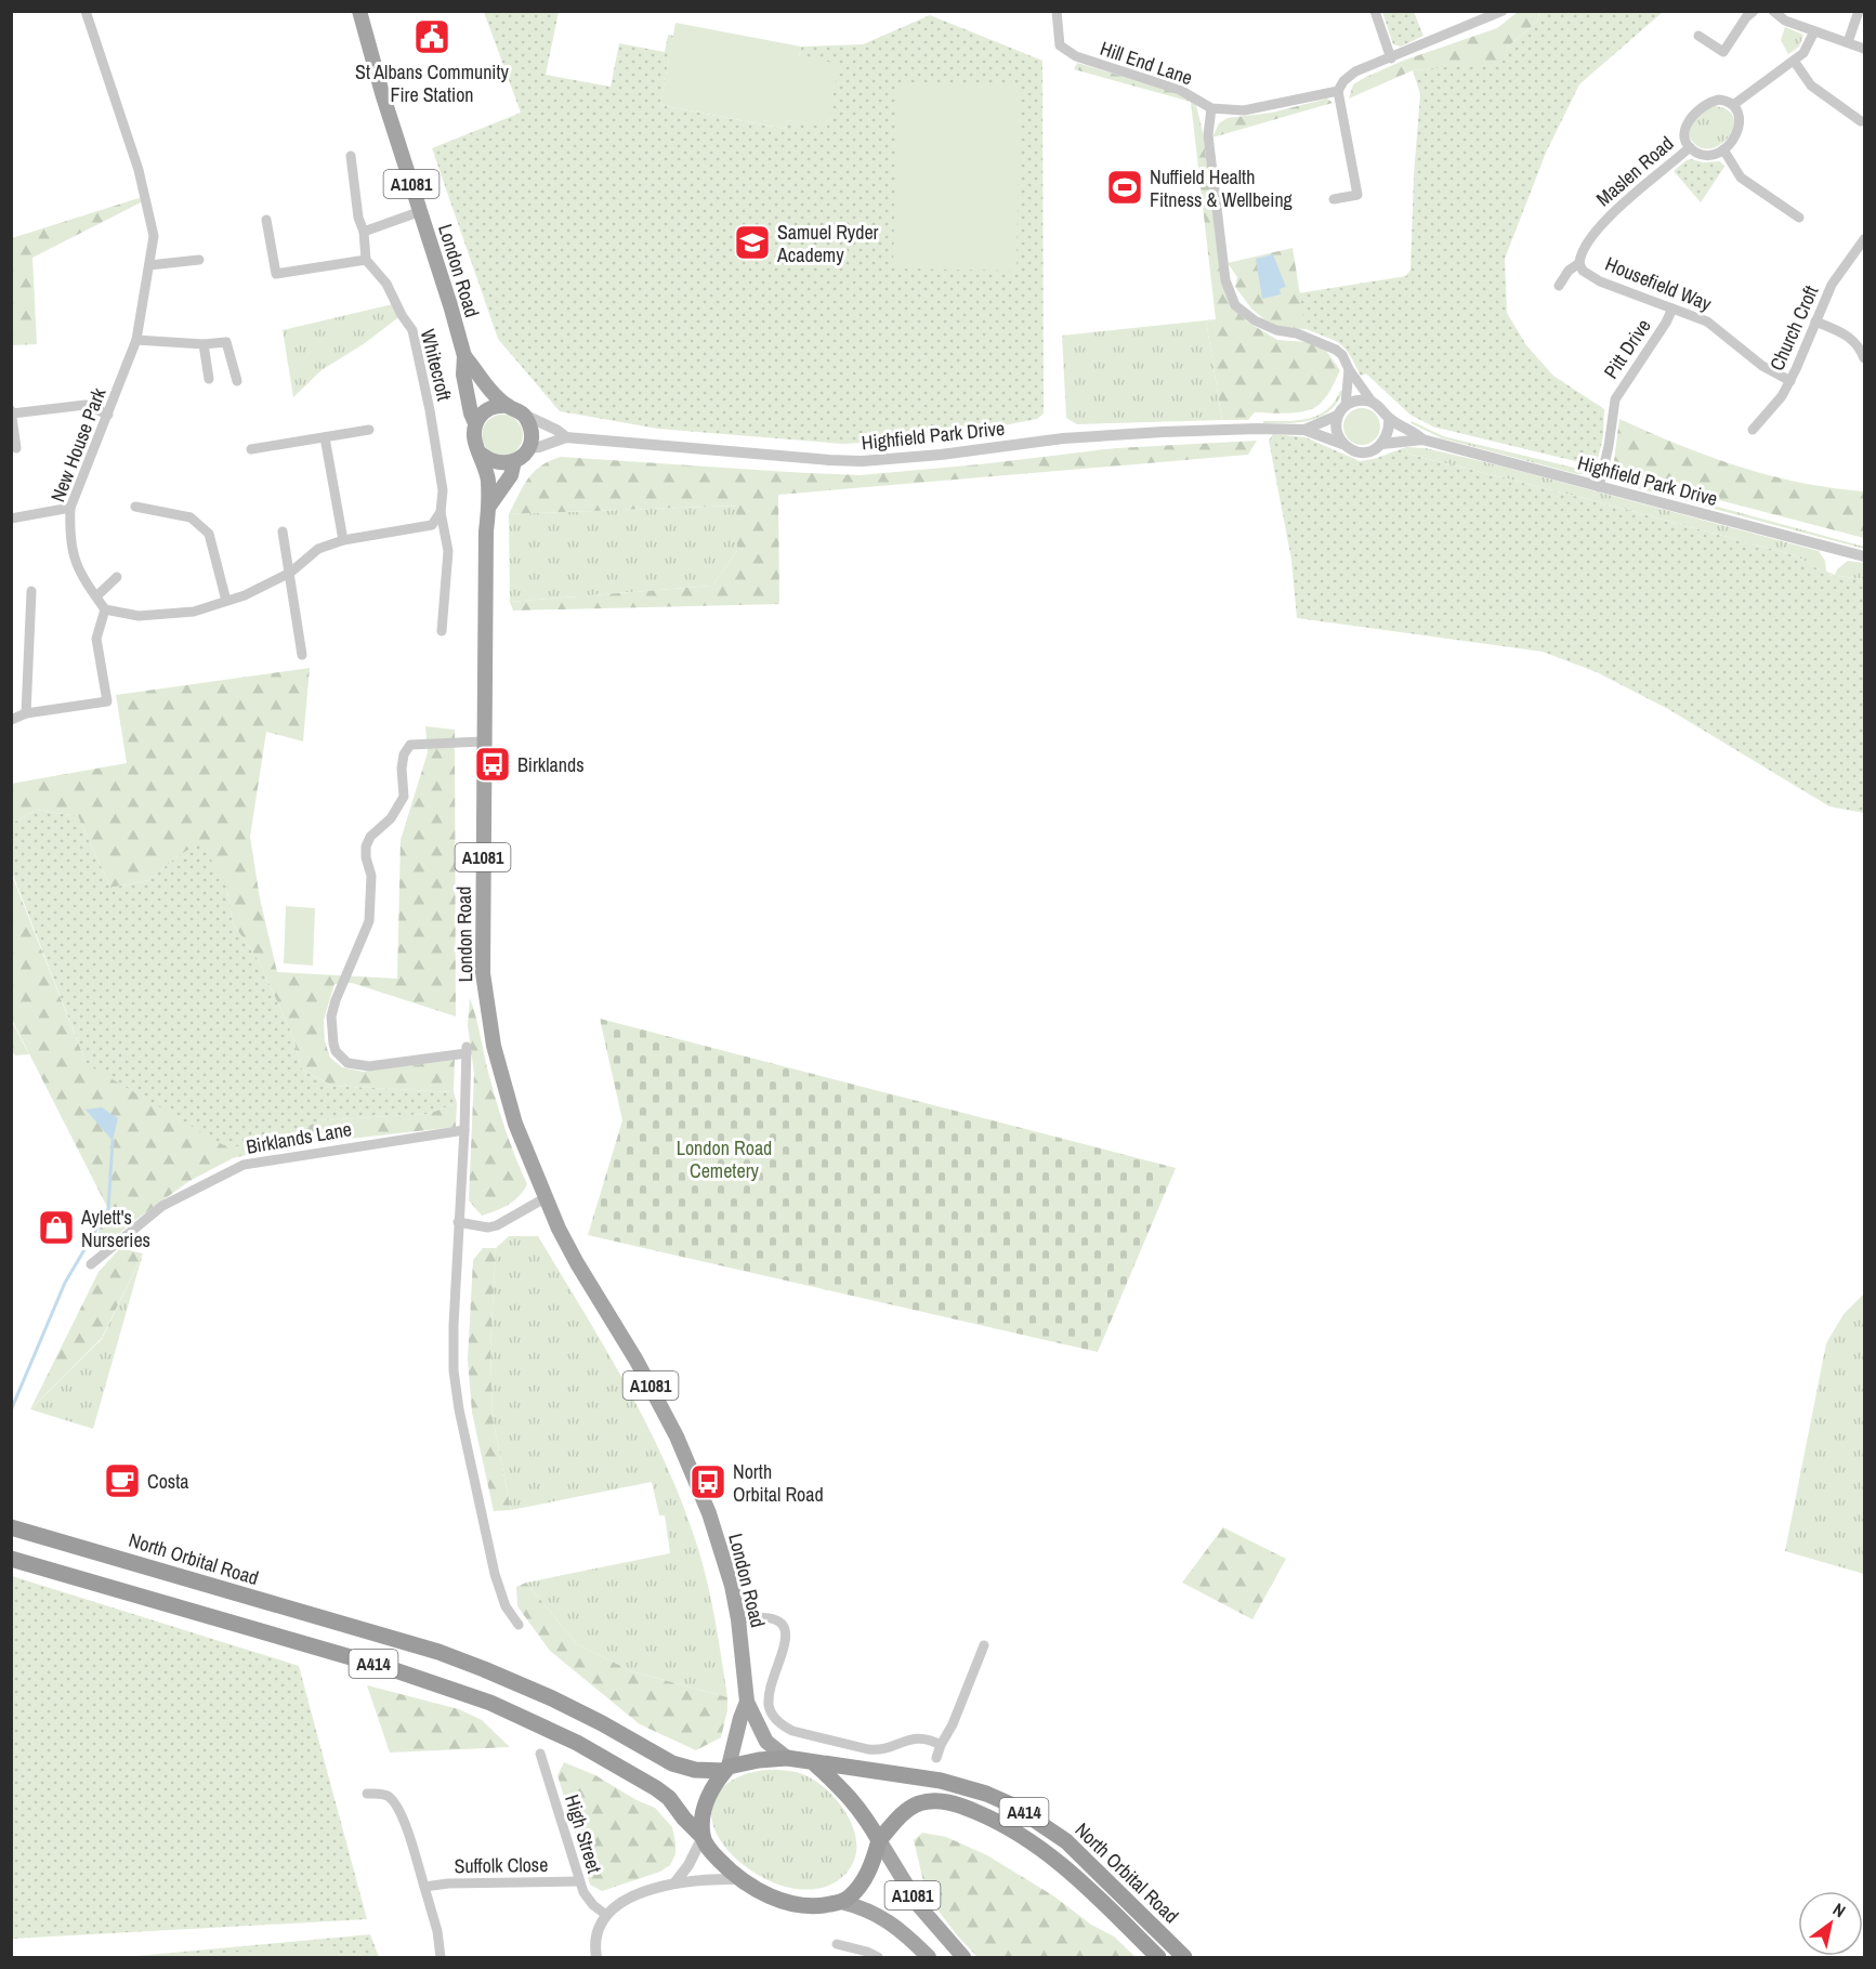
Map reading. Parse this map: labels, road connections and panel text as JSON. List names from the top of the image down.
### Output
{
  "streets": {
    "highway": ["North Orbital Road", "A414"],
    "main road": ["A1081", "London Road"],
    "street": [
      "Hill End Lane",
      "Maslen Road",
      "Housefield Way",
      "Church Croft",
      "Pitt Drive",
      "Whitecroft",
      "Highfield Park Drive",
      "New House Park",
      "Birklands Lane",
      "High Street",
      "Suffolk Close"
    ]
  },
  "crossings": [
    ["Maslen Road", "Housefield Way"],
    ["A1081", "London Road"],
    ["A1081", "North Orbital Road"],
    ["A1081", "A414"],
    ["London Road", "Highfield Park Drive"],
    ["London Road", "North Orbital Road"],
    ["London Road", "A414"],
    ["Housefield Way", "Church Croft"],
    ["Housefield Way", "Pitt Drive"],
    ["Pitt Drive", "Highfield Park Drive"],
    ["North Orbital Road", "A414"],
    ["High Street", "Suffolk Close"]
  ],
  "parks": ["London Road Cemetery"],
  "places": {
    "public building": ["St Albans Community Fire Station"],
    "sports": ["Nuffield Health Fitness & Wellbeing"],
    "school or university": ["Samuel Ryder Academy"],
    "bus stop": ["Birklands", "North Orbital Road"],
    "shop": ["Aylett's Nurseries"],
    "cafe": ["Costa"]
  },
  "north": "top right"
}
